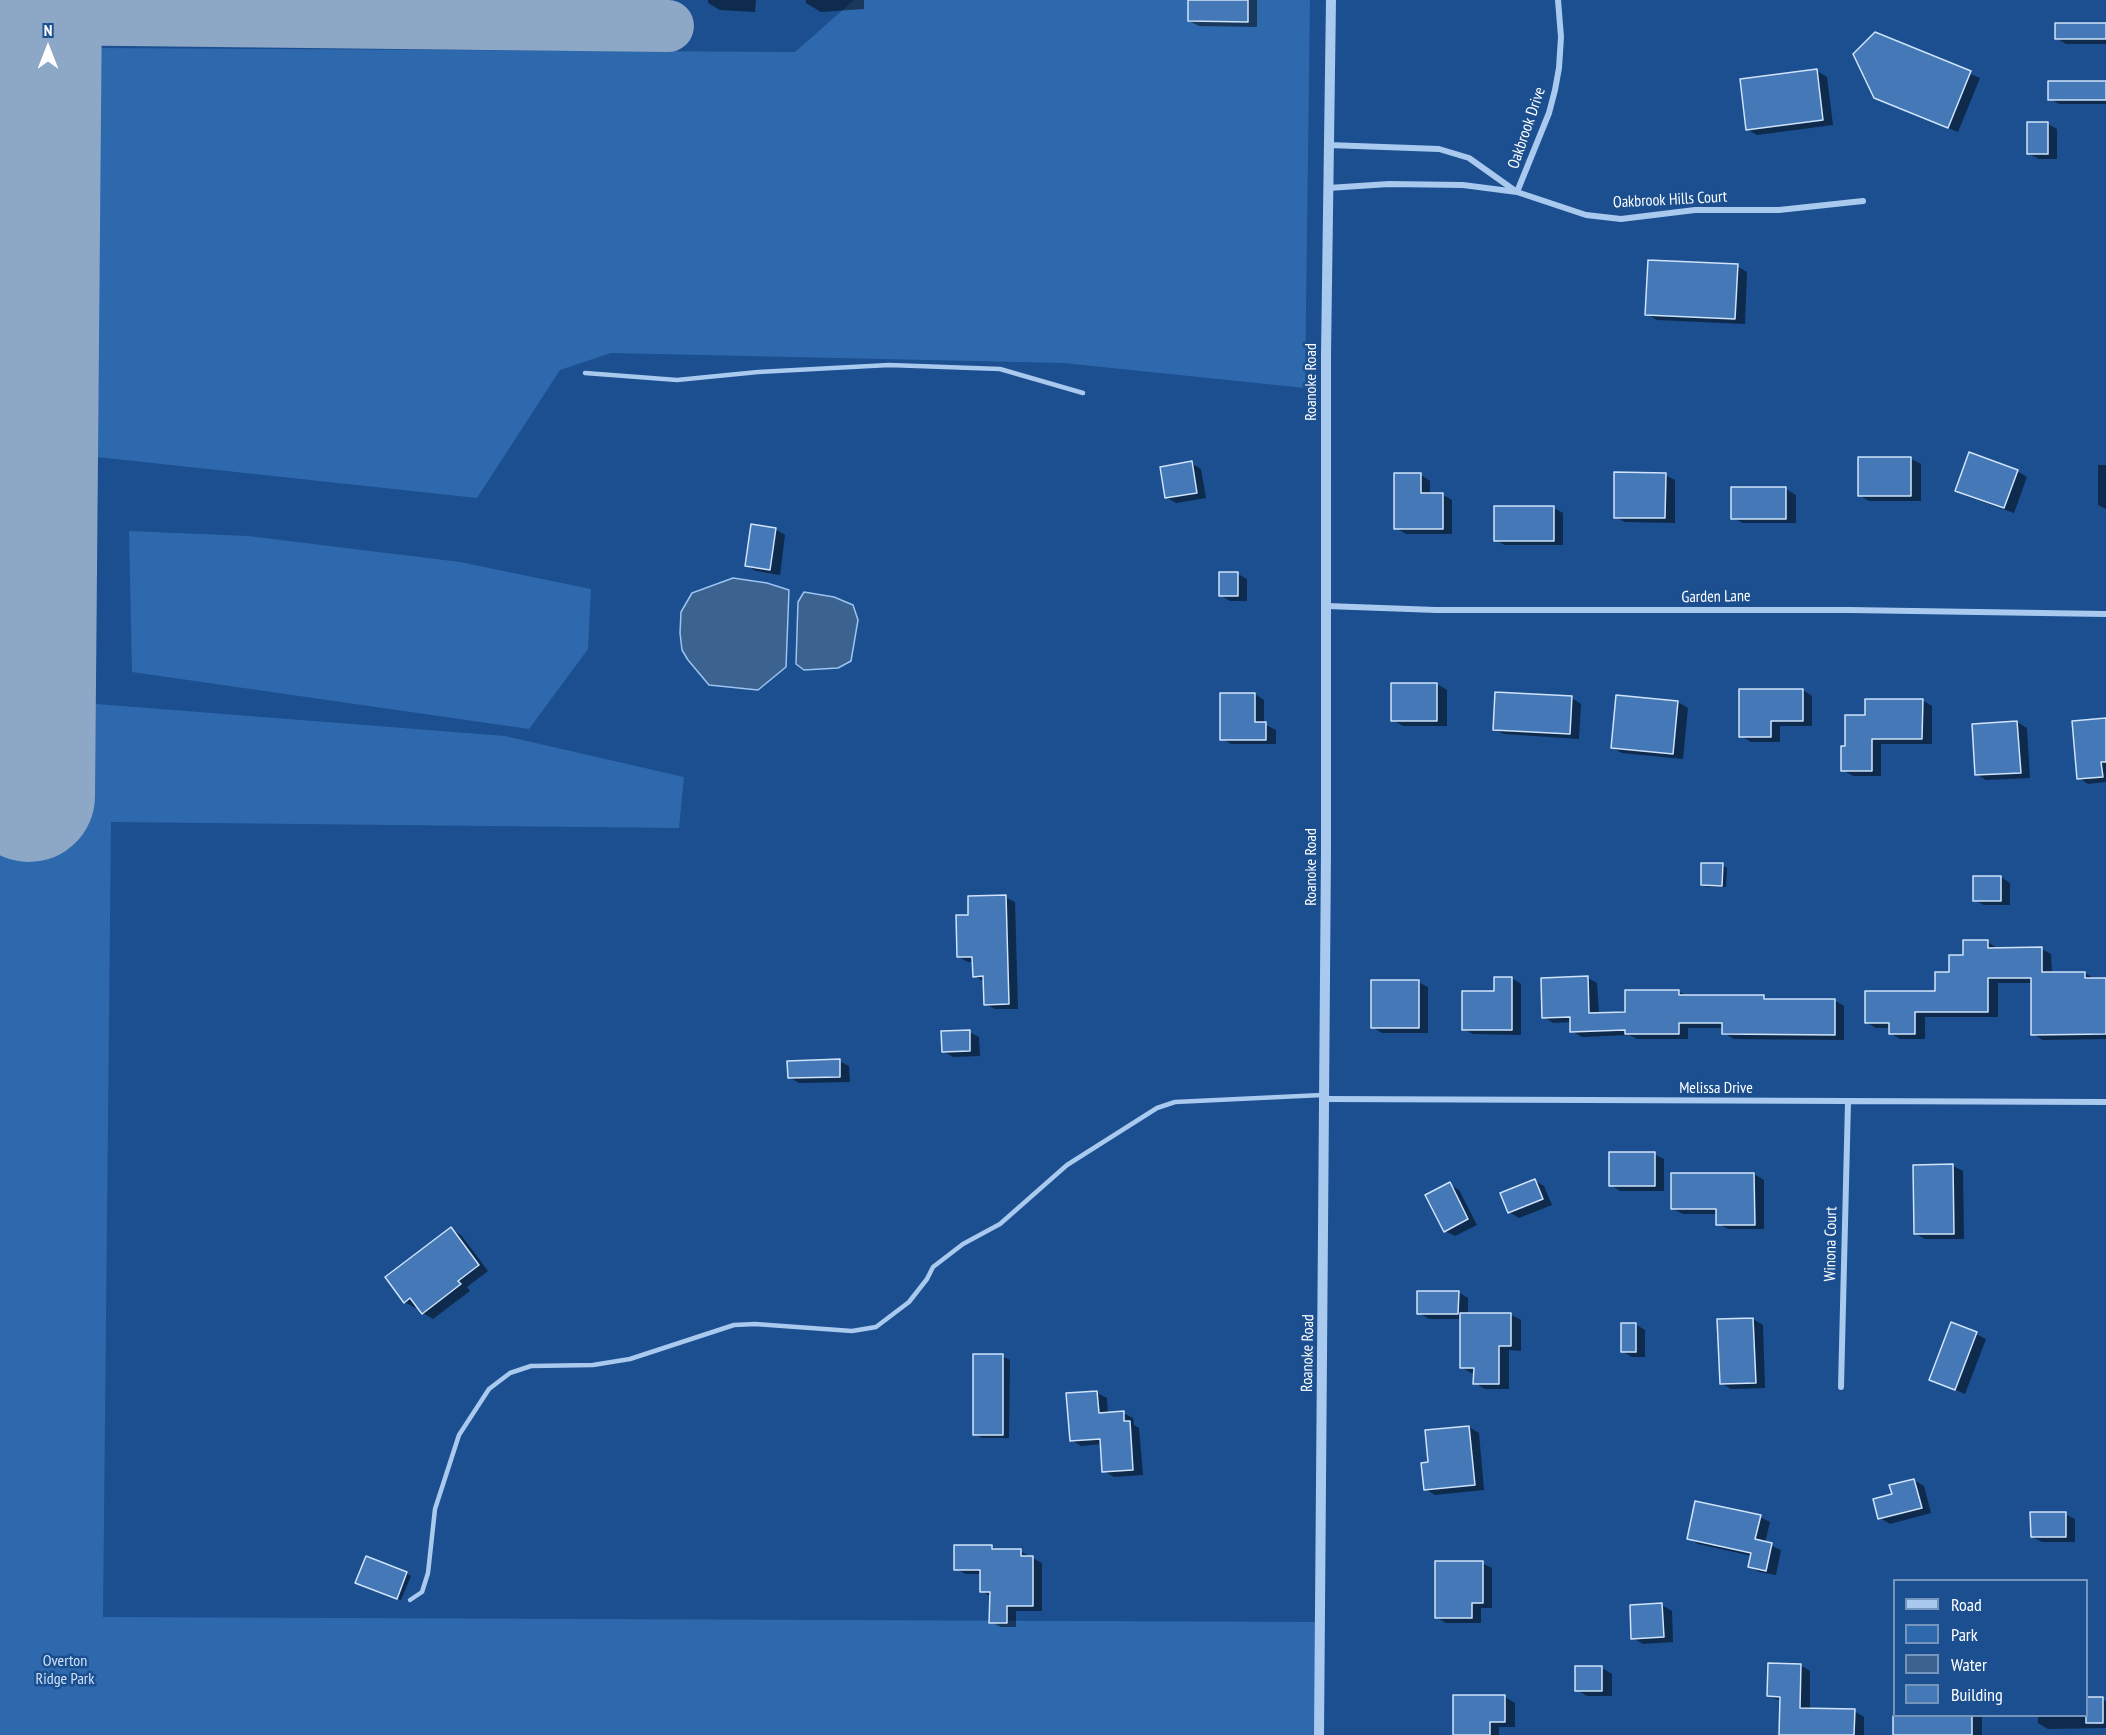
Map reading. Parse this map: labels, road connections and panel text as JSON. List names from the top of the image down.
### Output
{
  "streets": {
    "street": [
      "Oakbrook Drive",
      "Oakbrook Hills Court",
      "Roanoke Road",
      "Garden Lane",
      "Melissa Drive",
      "Winona Court"
    ]
  },
  "crossings": [
    ["Oakbrook Drive", "Oakbrook Hills Court"],
    ["Oakbrook Hills Court", "Roanoke Road"],
    ["Roanoke Road", "Garden Lane"],
    ["Roanoke Road", "Melissa Drive"],
    ["Melissa Drive", "Winona Court"]
  ],
  "parks": ["Overton Ridge Park"],
  "legend": [
    "Road",
    "Park",
    "Water",
    "Building"
  ],
  "north": "top"
}
